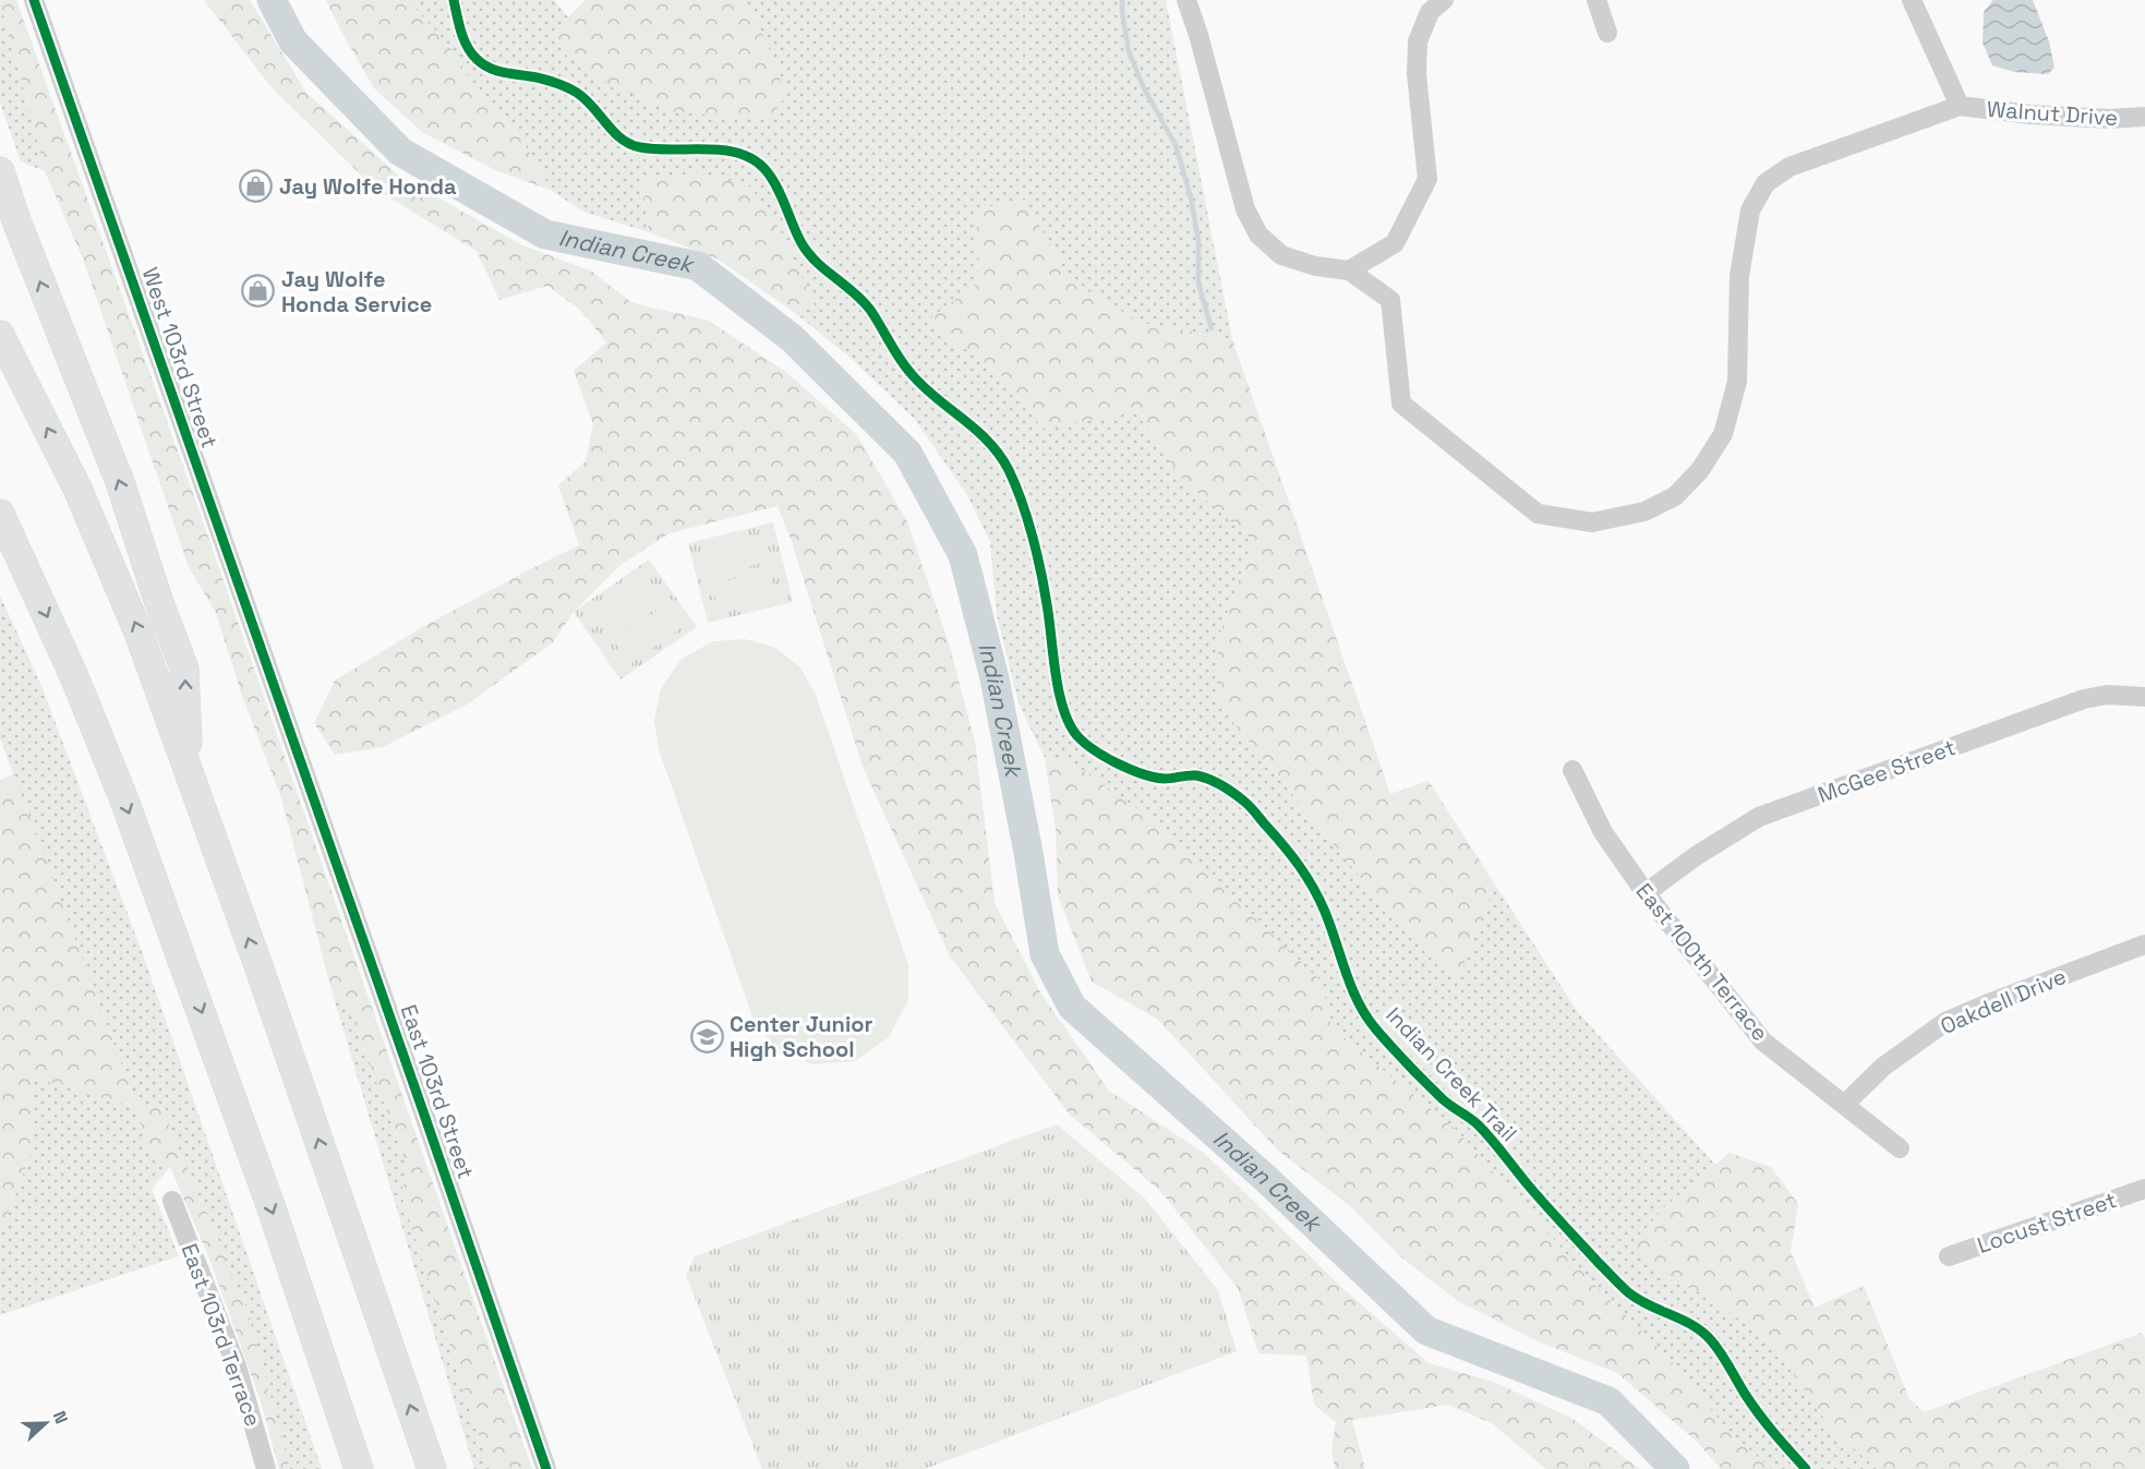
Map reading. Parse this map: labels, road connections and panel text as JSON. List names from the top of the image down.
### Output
{
  "streets": {
    "street": [
      "Walnut Drive",
      "West 103rd Street",
      "McGee Street",
      "East 100th Terrace",
      "Oakdell Drive",
      "East 103rd Street",
      "Locust Street",
      "East 103rd Terrace"
    ],
    "cycle path": ["Indian Creek Trail"]
  },
  "crossings": [
    ["West 103rd Street", "East 103rd Street"],
    ["McGee Street", "East 100th Terrace"],
    ["East 100th Terrace", "Oakdell Drive"]
  ],
  "water": ["Indian Creek"],
  "places": {
    "shop": ["Jay Wolfe Honda", "Jay Wolfe Honda Service"],
    "school or university": ["Center Junior High School"]
  },
  "north": "right"
}
